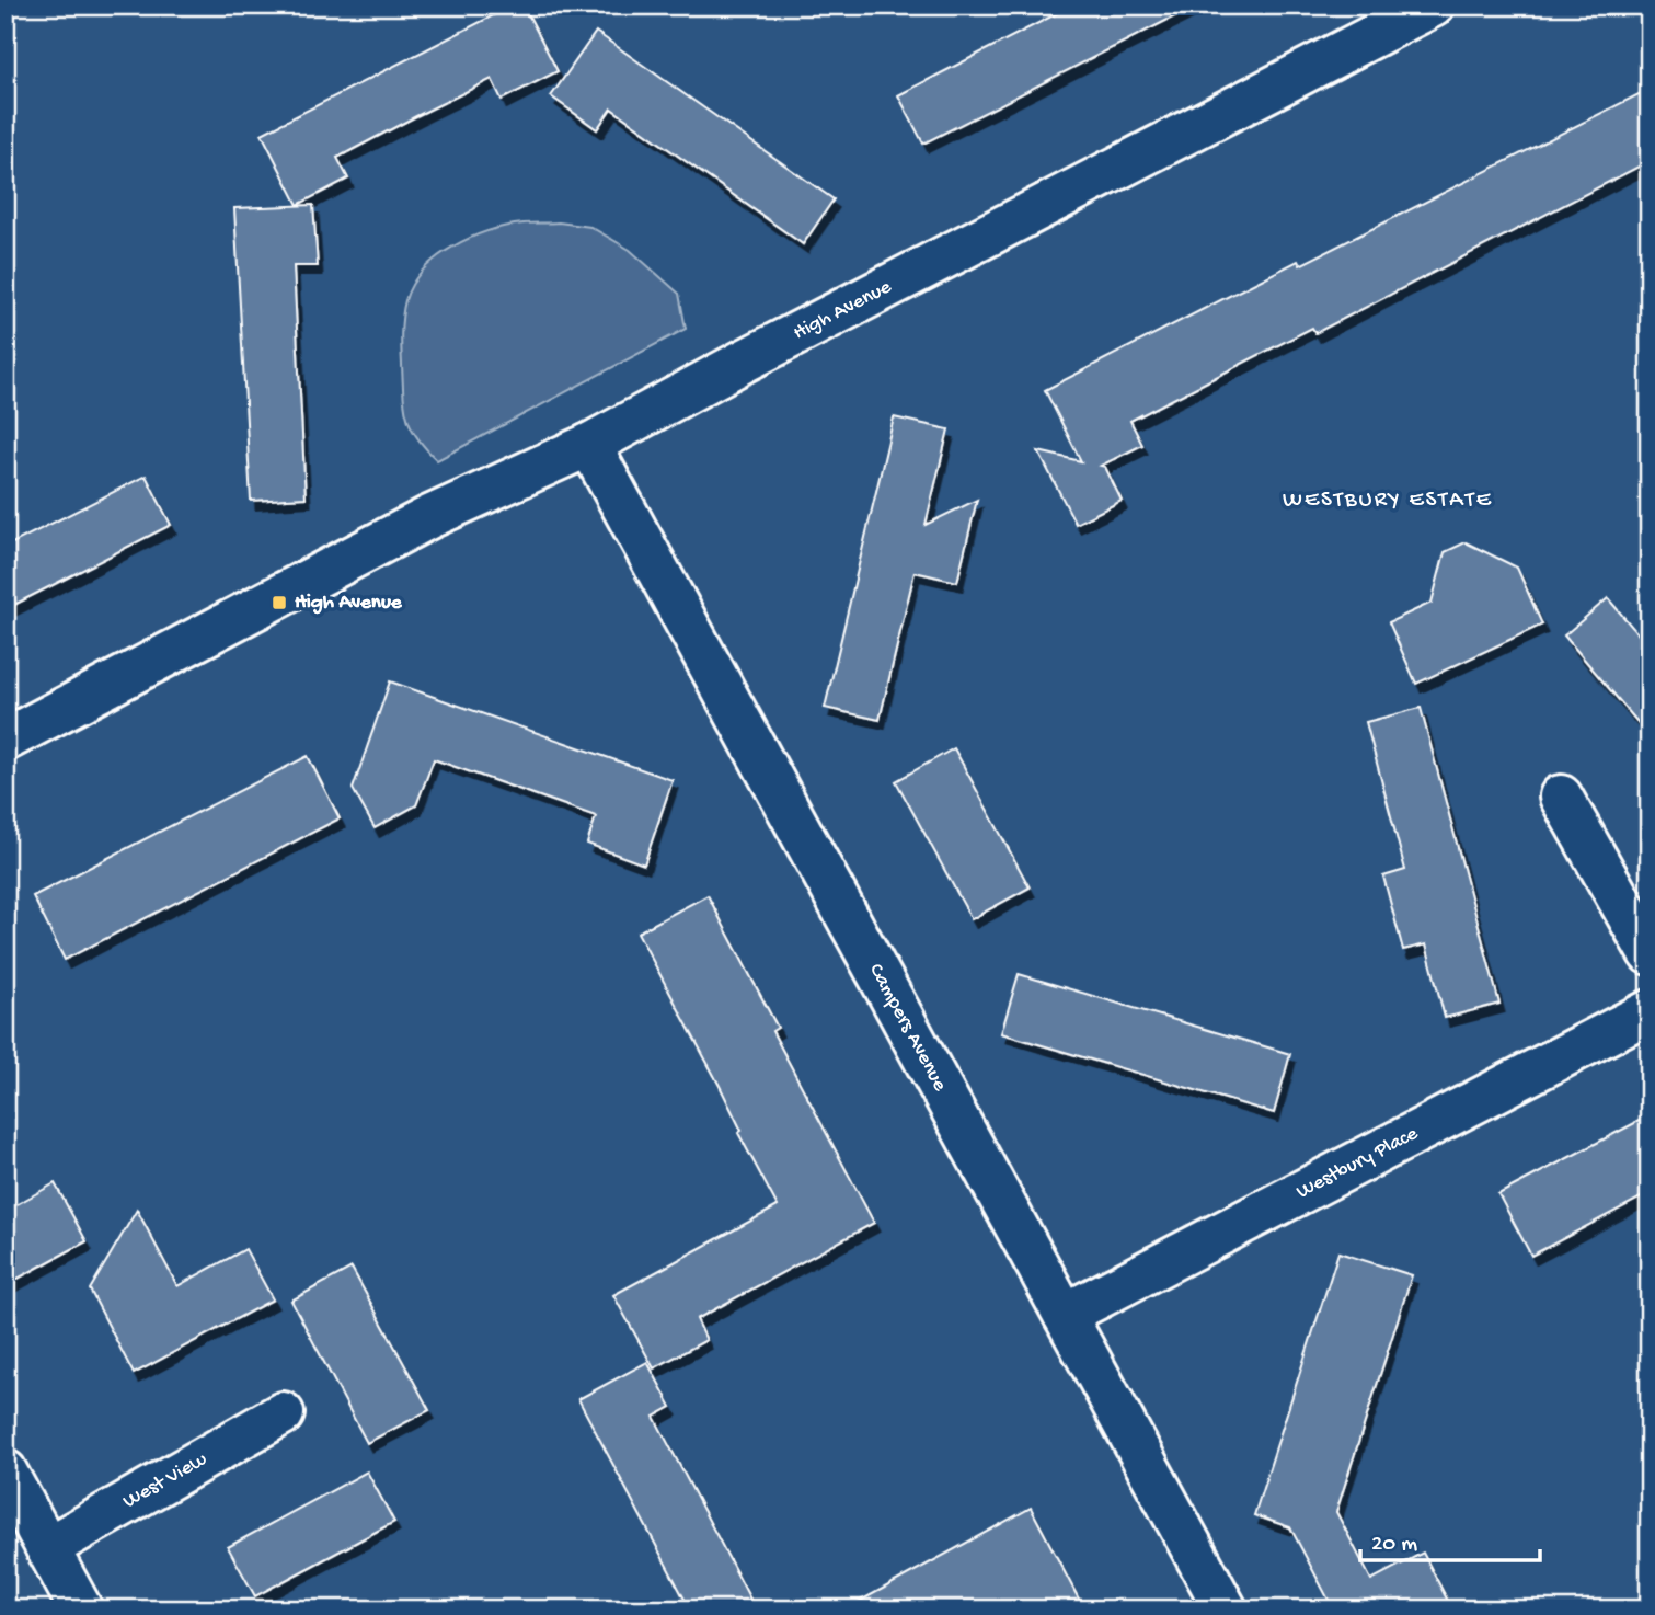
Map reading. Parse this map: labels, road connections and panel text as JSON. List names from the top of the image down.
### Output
{
  "streets": {
    "street": [
      "High Avenue",
      "Campers Avenue",
      "Westbury Place",
      "West View"
    ]
  },
  "crossings": [
    ["High Avenue", "Campers Avenue"],
    ["Campers Avenue", "Westbury Place"]
  ],
  "districts": ["WESTBURY ESTATE"],
  "places": {
    "transit": ["High Avenue"]
  },
  "scale_bar": "20 m"
}
